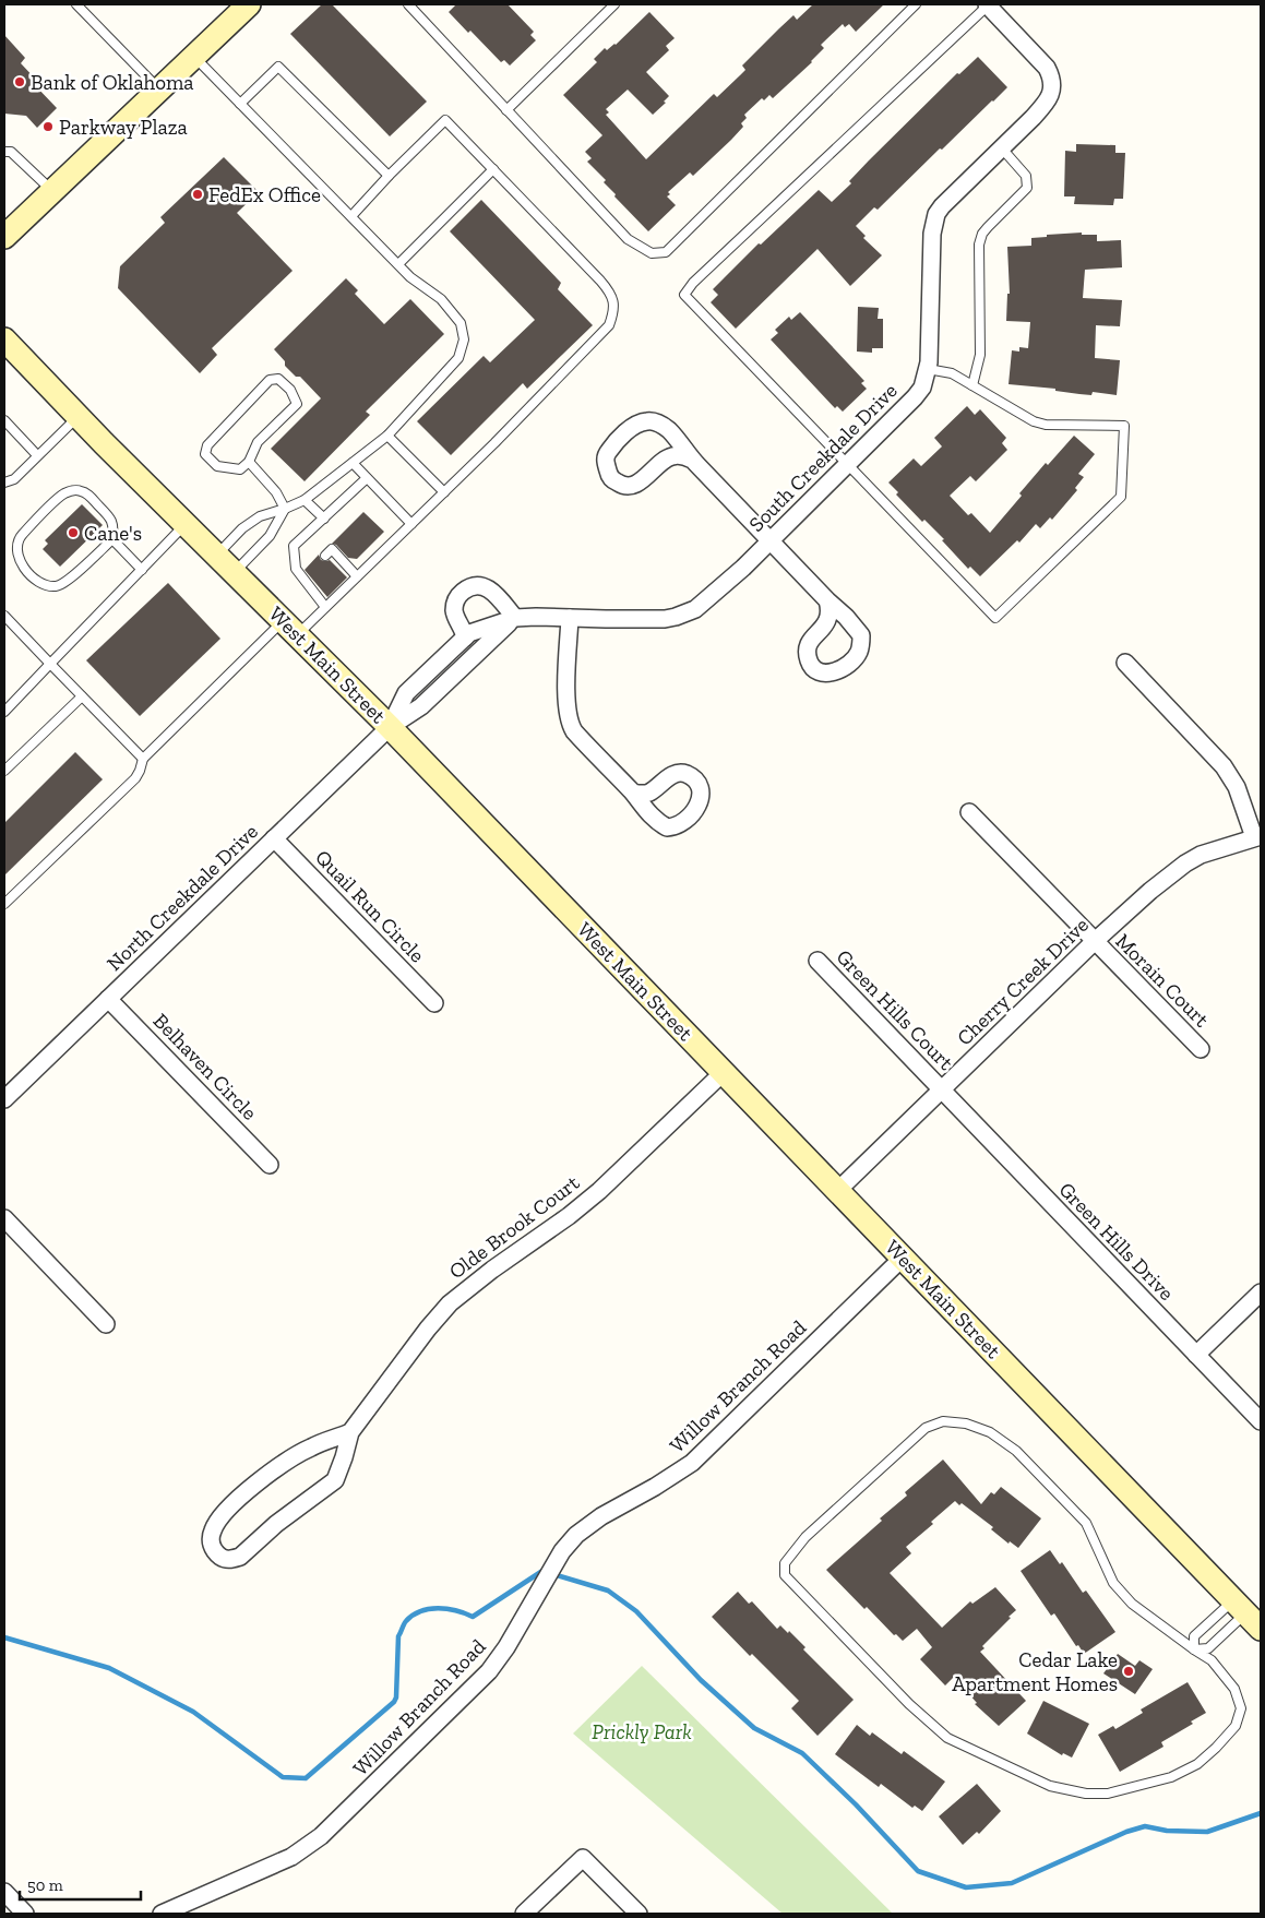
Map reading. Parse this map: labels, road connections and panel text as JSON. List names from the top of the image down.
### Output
{
  "streets": {
    "main road": ["West Main Street"],
    "street": [
      "South Creekdale Drive",
      "North Creekdale Drive",
      "Quail Run Circle",
      "Morain Court",
      "Cherry Creek Drive",
      "Green Hills Court",
      "Belhaven Circle",
      "Olde Brook Court",
      "Green Hills Drive",
      "Willow Branch Road"
    ]
  },
  "crossings": [
    ["South Creekdale Drive", "West Main Street"],
    ["South Creekdale Drive", "North Creekdale Drive"],
    ["West Main Street", "North Creekdale Drive"],
    ["West Main Street", "Cherry Creek Drive"],
    ["West Main Street", "Olde Brook Court"],
    ["West Main Street", "Willow Branch Road"],
    ["North Creekdale Drive", "Quail Run Circle"],
    ["North Creekdale Drive", "Belhaven Circle"],
    ["Morain Court", "Cherry Creek Drive"],
    ["Cherry Creek Drive", "Green Hills Court"],
    ["Cherry Creek Drive", "Green Hills Drive"],
    ["Green Hills Court", "Green Hills Drive"]
  ],
  "parks": ["Prickly Park"],
  "places": [
    "Bank of Oklahoma",
    "Parkway Plaza",
    "FedEx Office",
    "Cane's",
    "Cedar Lake Apartment Homes"
  ],
  "scale_bar": "50 m"
}
